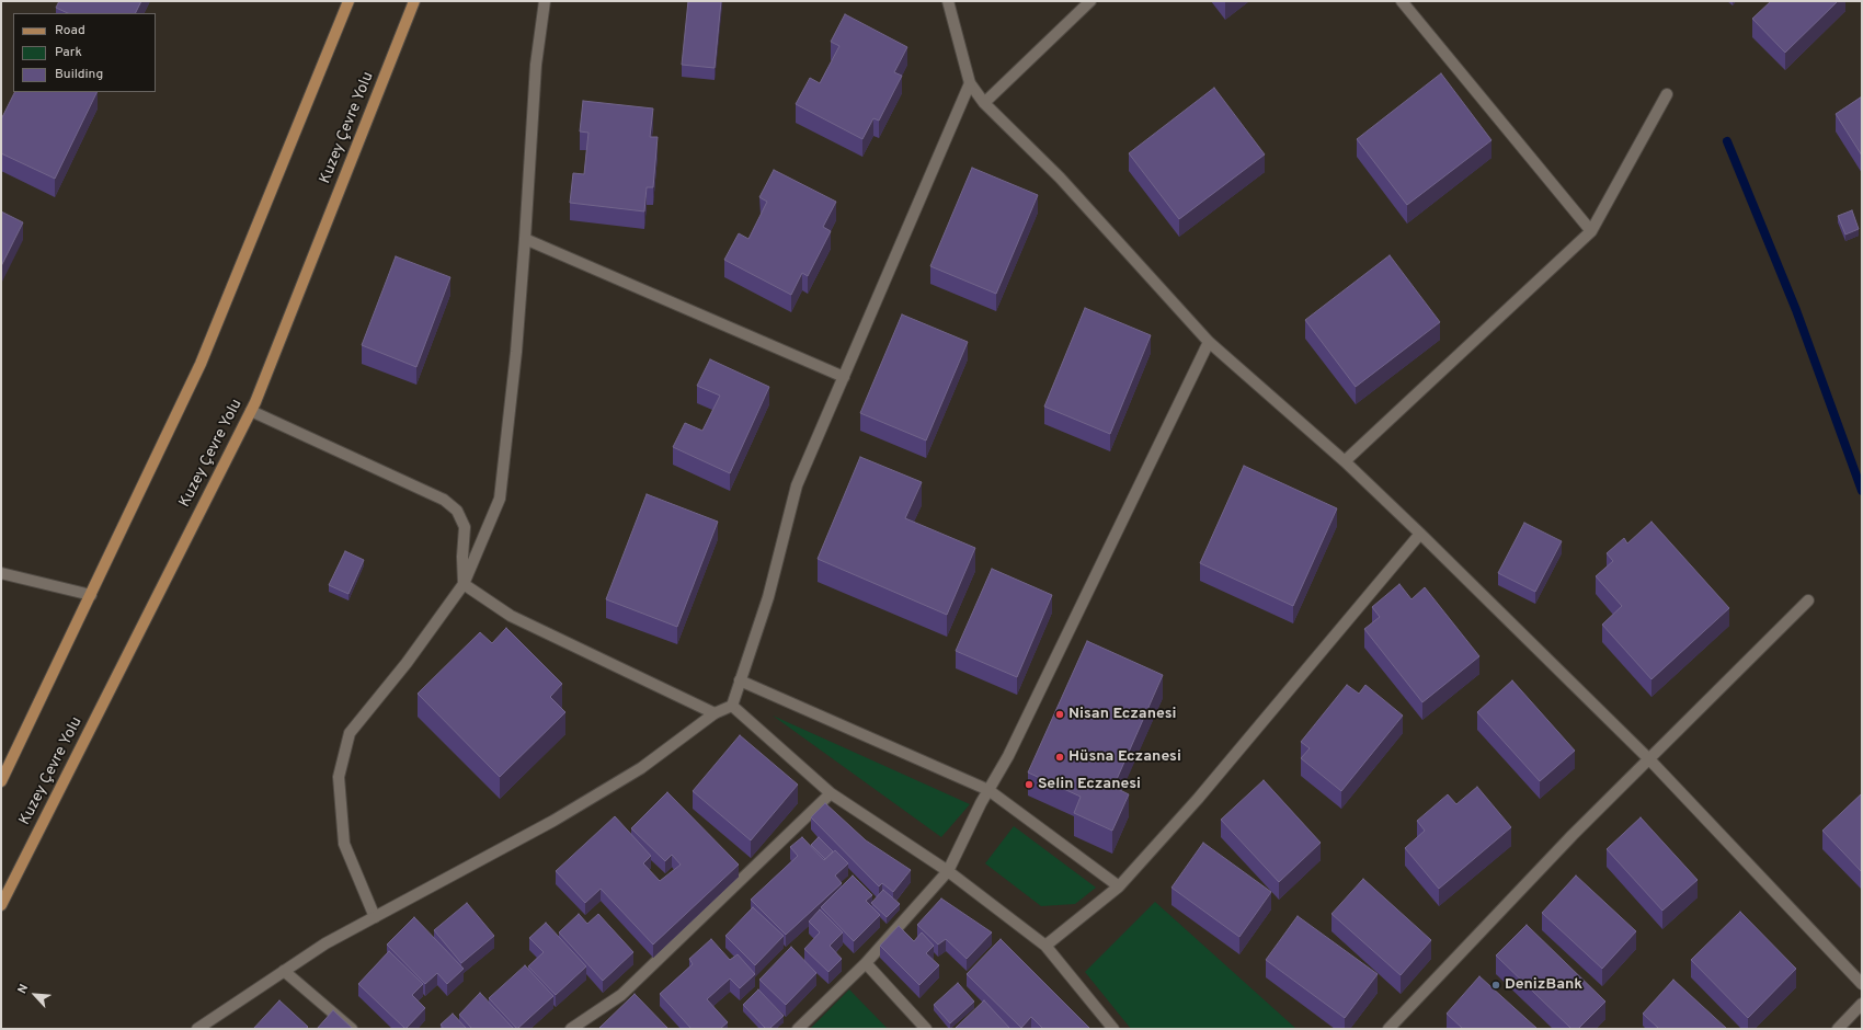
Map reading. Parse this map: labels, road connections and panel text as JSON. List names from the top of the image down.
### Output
{
  "streets": {
    "main road": ["Kuzey Çevre Yolu"]
  },
  "places": [
    "Nisan Eczanesi",
    "Hüsna Eczanesi",
    "Selin Eczanesi",
    "DenizBank"
  ],
  "legend": ["Road", "Park", "Building"],
  "north": "top left"
}
